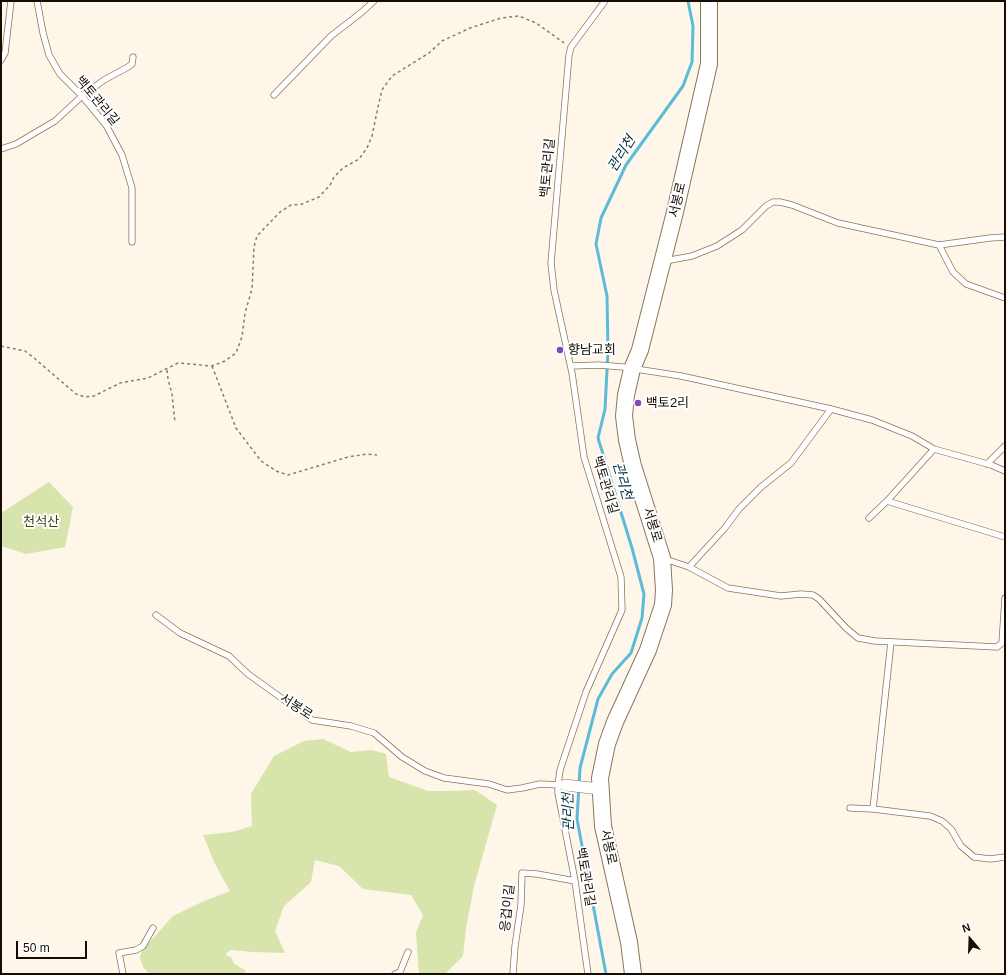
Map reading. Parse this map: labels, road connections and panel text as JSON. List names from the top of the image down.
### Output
{
  "streets": {
    "main road": ["서봉로"],
    "lane": ["백토관리길", "응겁이길"]
  },
  "crossings": [
    ["백토관리길", "서봉로"],
    ["백토관리길", "응겁이길"]
  ],
  "water": ["관리천"],
  "parks": ["천석산"],
  "places": ["향남교회", "백토2리"],
  "scale_bar": "50 m",
  "north": "top"
}
